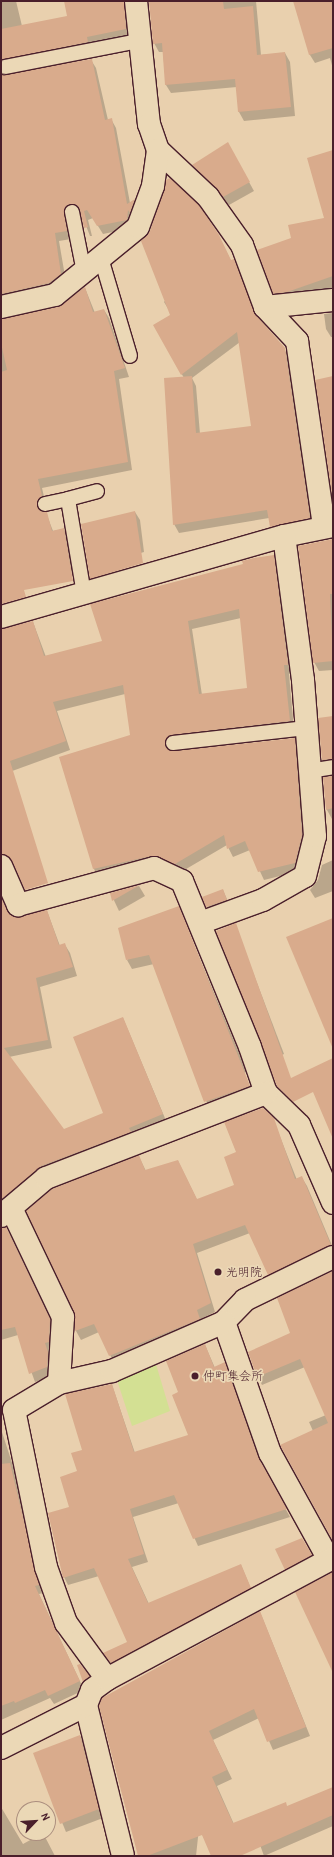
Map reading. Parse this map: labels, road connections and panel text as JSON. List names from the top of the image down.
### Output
{
  "places": ["光明院", "仲町集会所"],
  "north": "top right"
}
